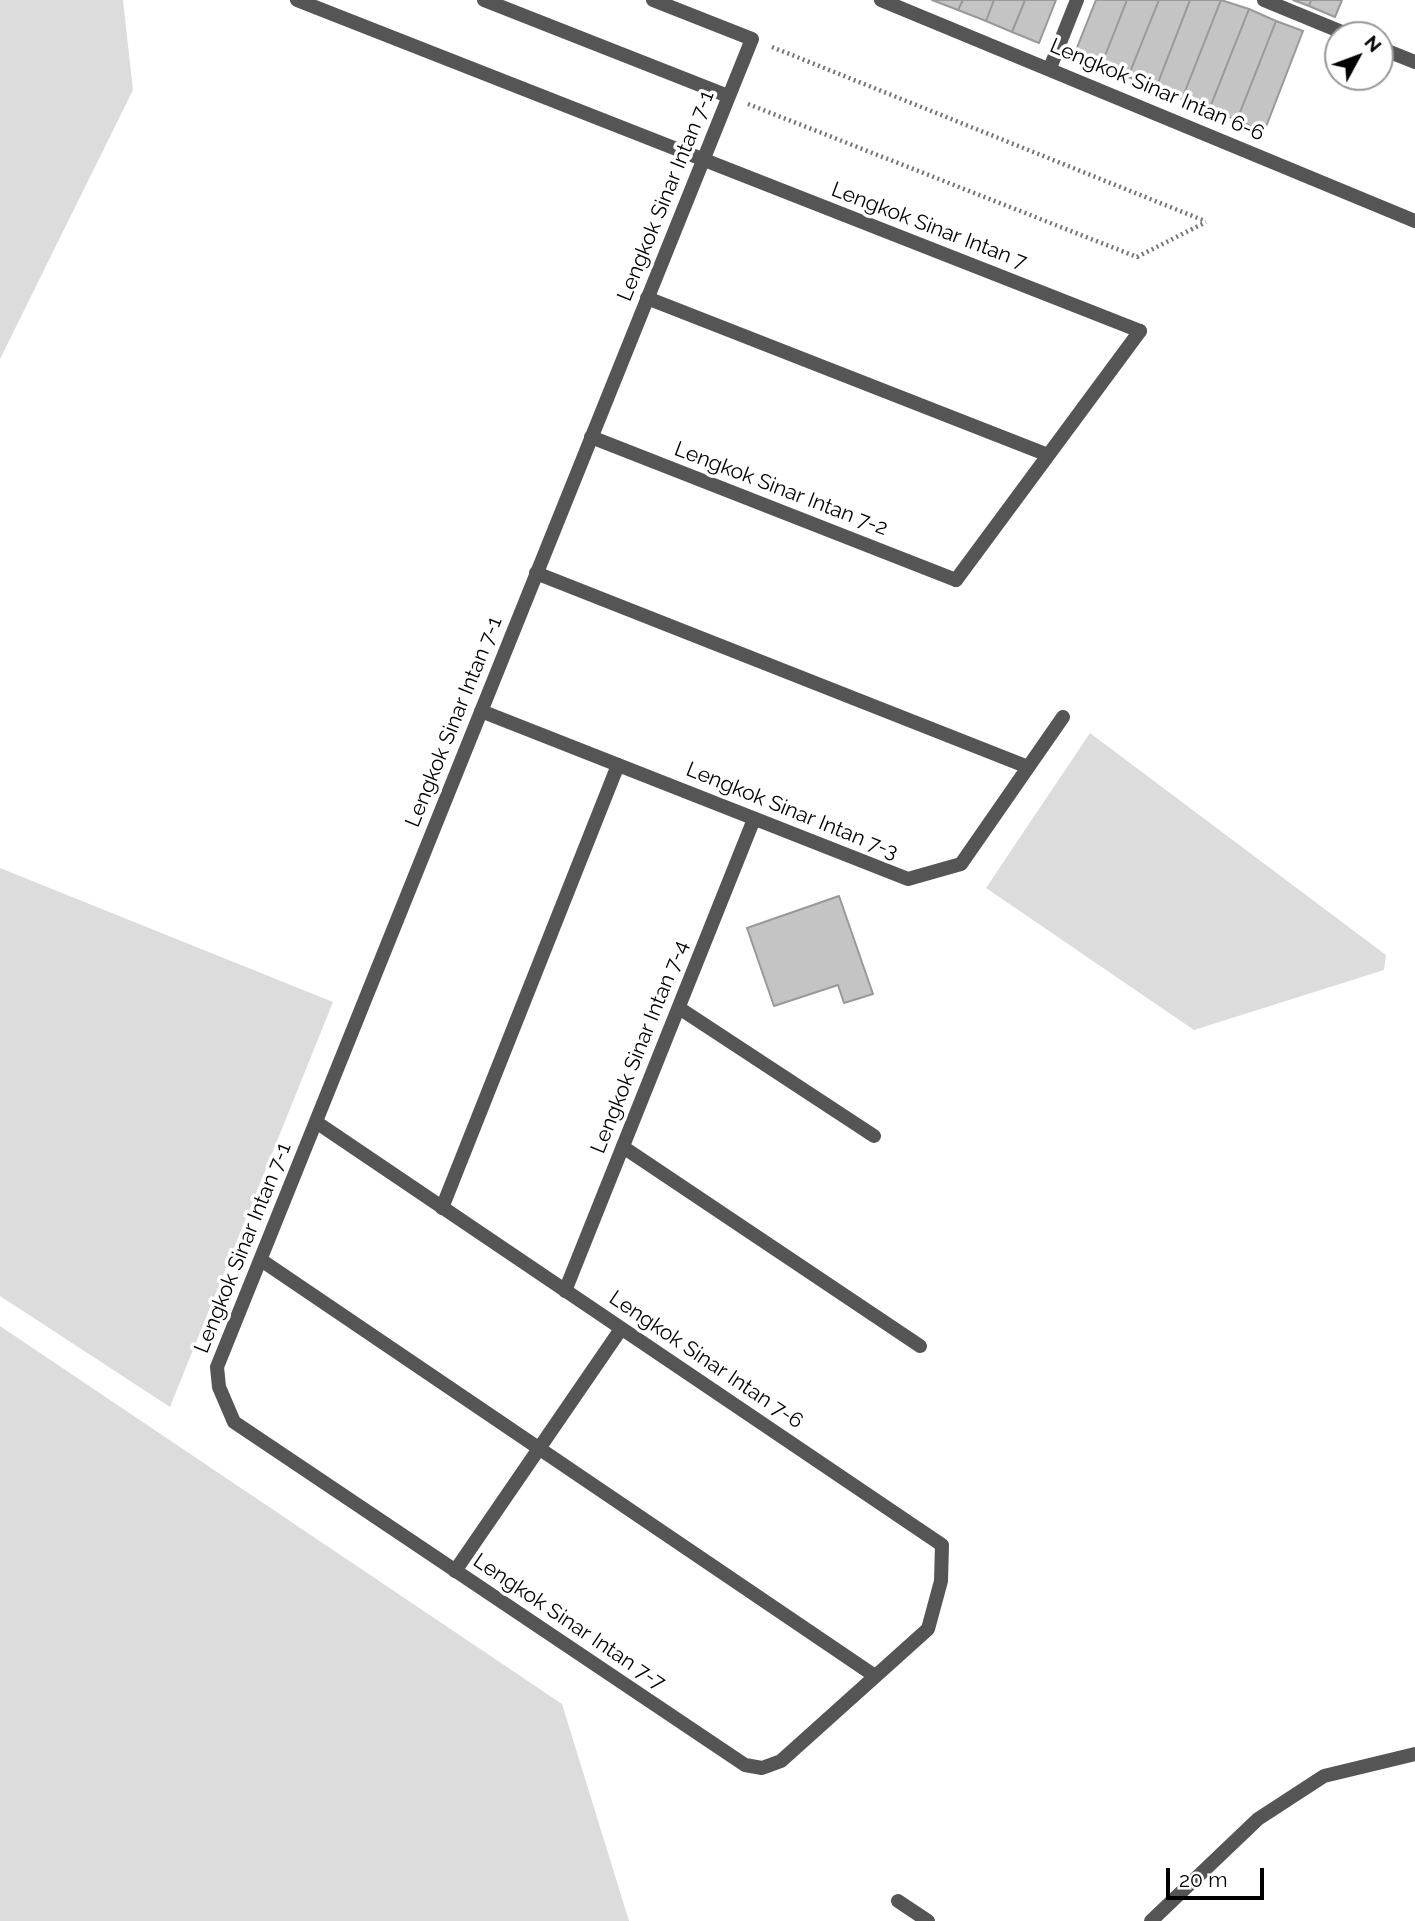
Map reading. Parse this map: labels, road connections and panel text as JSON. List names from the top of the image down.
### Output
{
  "streets": {
    "street": [
      "Lengkok Sinar Intan 6-6",
      "Lengkok Sinar Intan 7-1",
      "Lengkok Sinar Intan 7",
      "Lengkok Sinar Intan 7-2",
      "Lengkok Sinar Intan 7-3",
      "Lengkok Sinar Intan 7-4",
      "Lengkok Sinar Intan 7-6",
      "Lengkok Sinar Intan 7-7"
    ]
  },
  "crossings": [
    ["Lengkok Sinar Intan 7-1", "Lengkok Sinar Intan 7"],
    ["Lengkok Sinar Intan 7-1", "Lengkok Sinar Intan 7-2"],
    ["Lengkok Sinar Intan 7-1", "Lengkok Sinar Intan 7-3"],
    ["Lengkok Sinar Intan 7-1", "Lengkok Sinar Intan 7-6"],
    ["Lengkok Sinar Intan 7-1", "Lengkok Sinar Intan 7-7"],
    ["Lengkok Sinar Intan 7", "Lengkok Sinar Intan 7-2"],
    ["Lengkok Sinar Intan 7-3", "Lengkok Sinar Intan 7-4"],
    ["Lengkok Sinar Intan 7-4", "Lengkok Sinar Intan 7-6"],
    ["Lengkok Sinar Intan 7-6", "Lengkok Sinar Intan 7-7"]
  ],
  "scale_bar": "20 m",
  "north": "top right"
}
